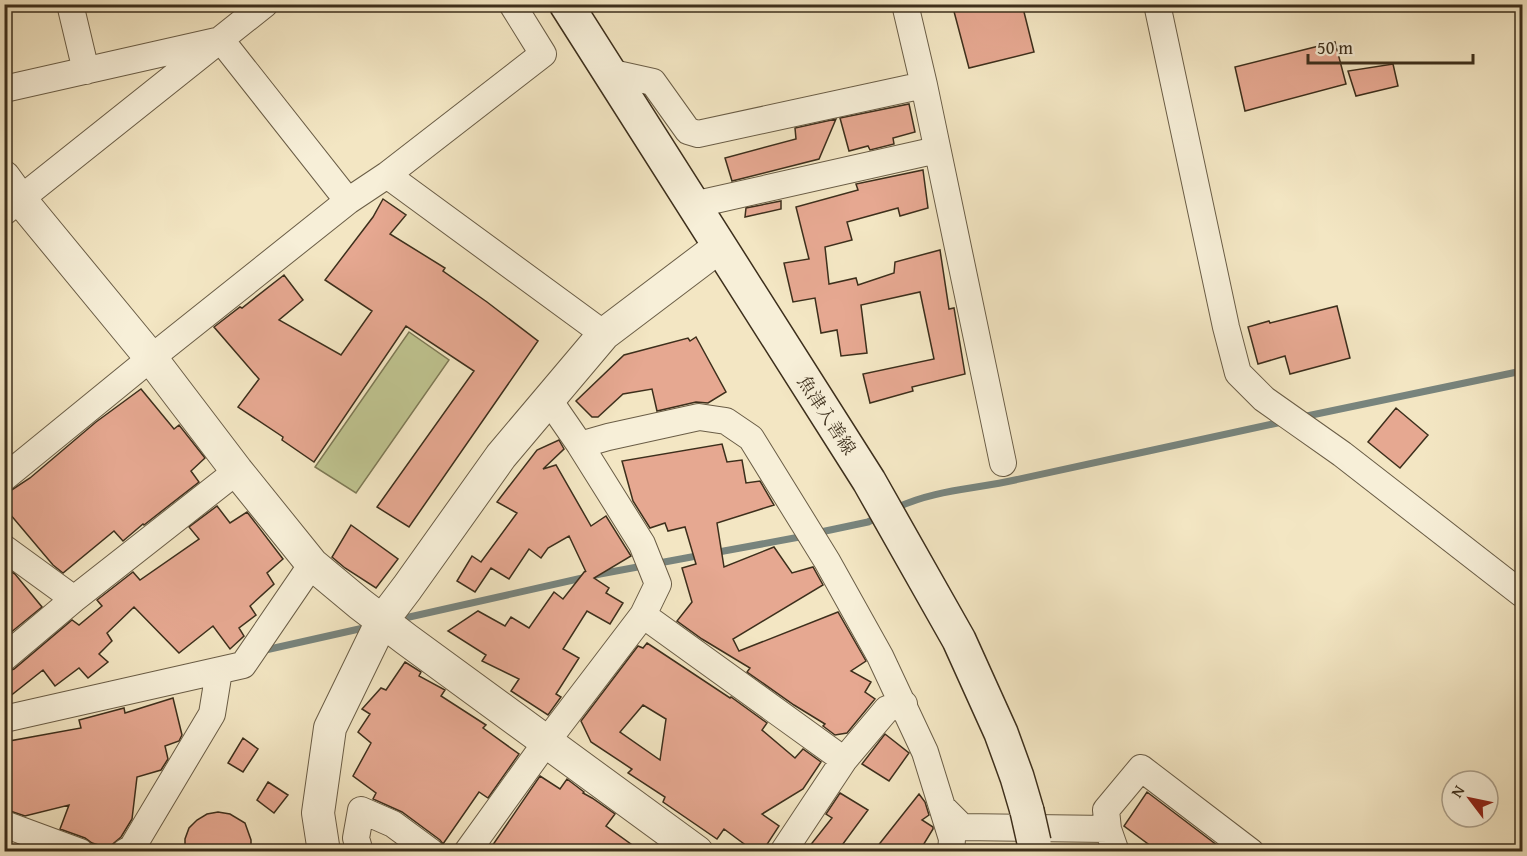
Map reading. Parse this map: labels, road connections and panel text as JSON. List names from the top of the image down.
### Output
{
  "streets": {
    "main road": ["魚津入善線"]
  },
  "scale_bar": "50 m",
  "north": "top left"
}
